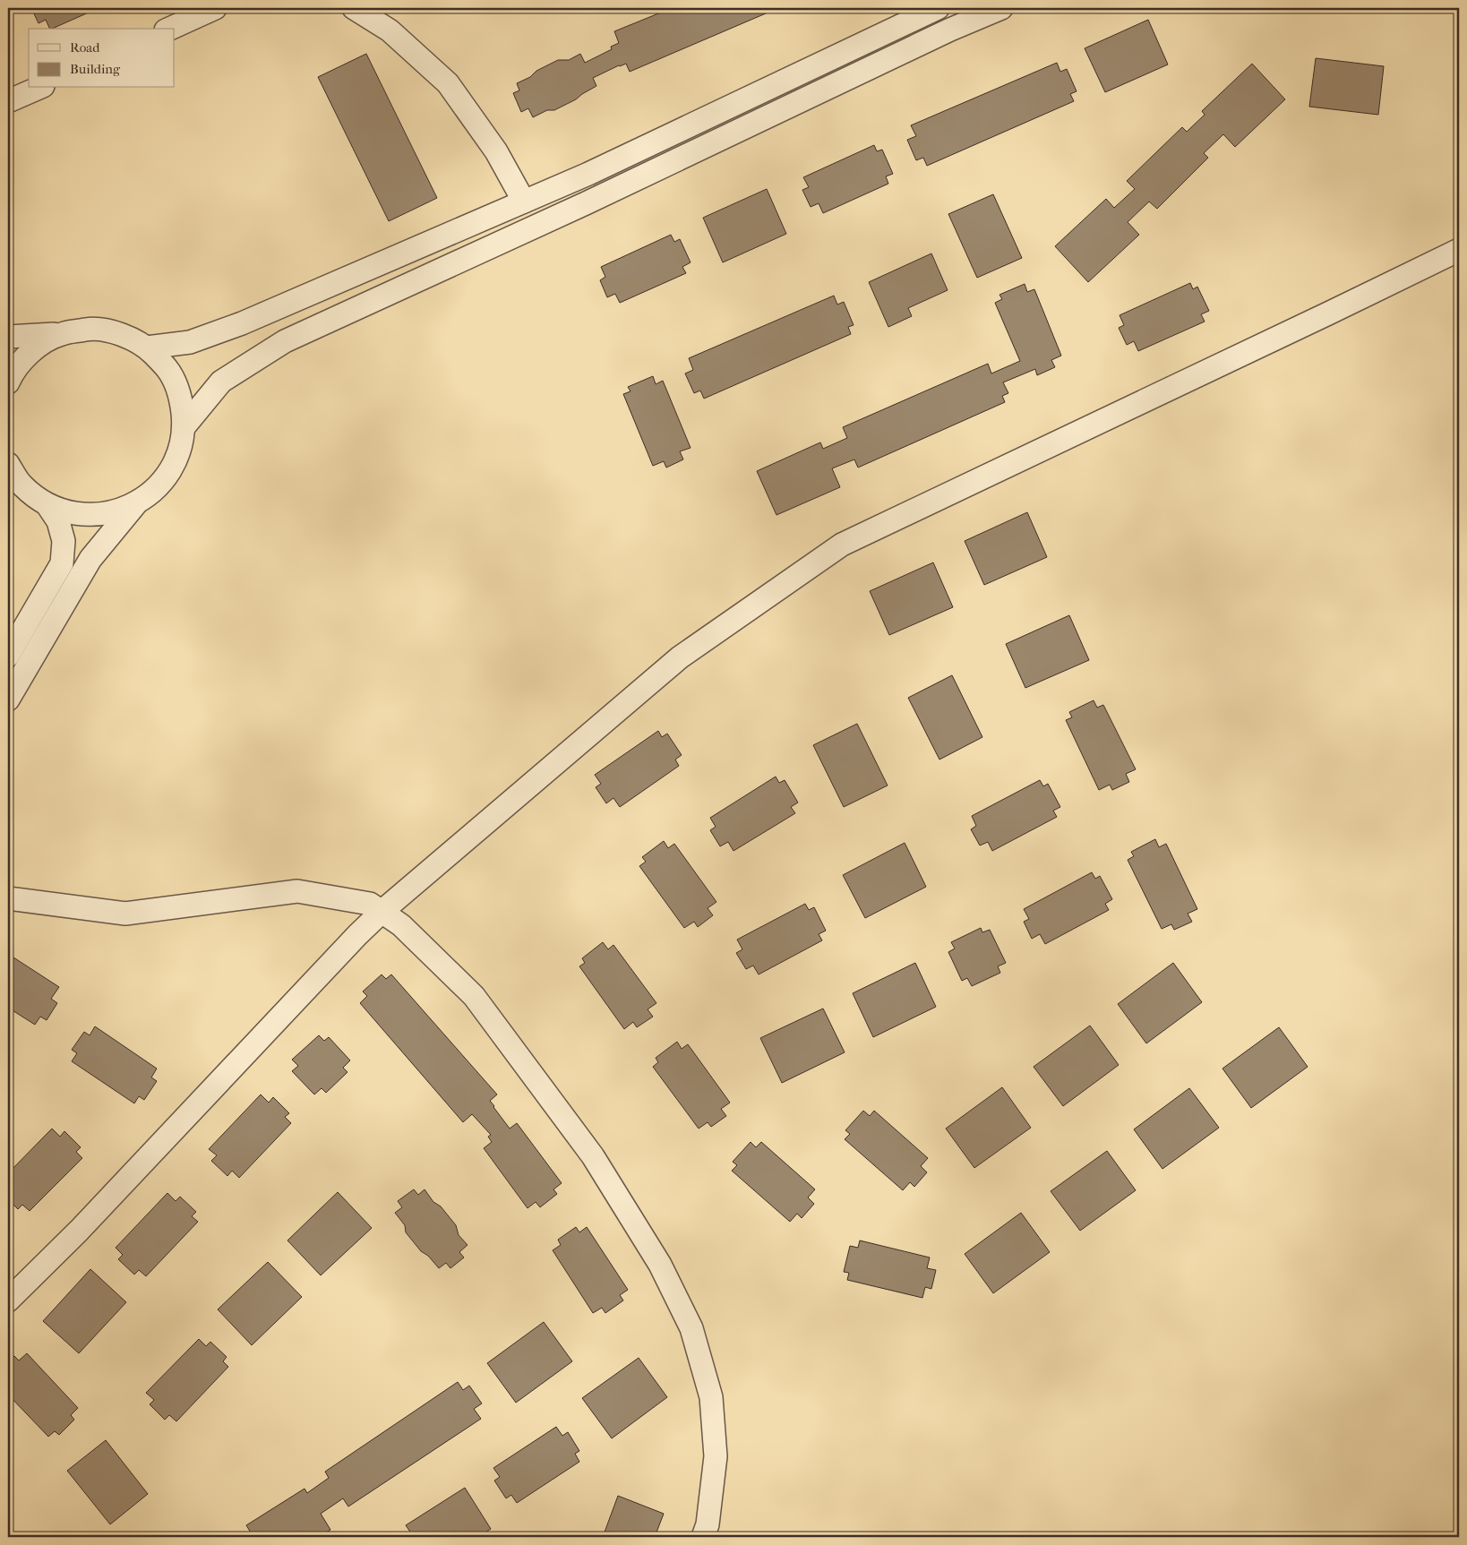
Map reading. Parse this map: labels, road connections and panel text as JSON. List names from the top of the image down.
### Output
{
  "legend": ["Road", "Building"]
}
